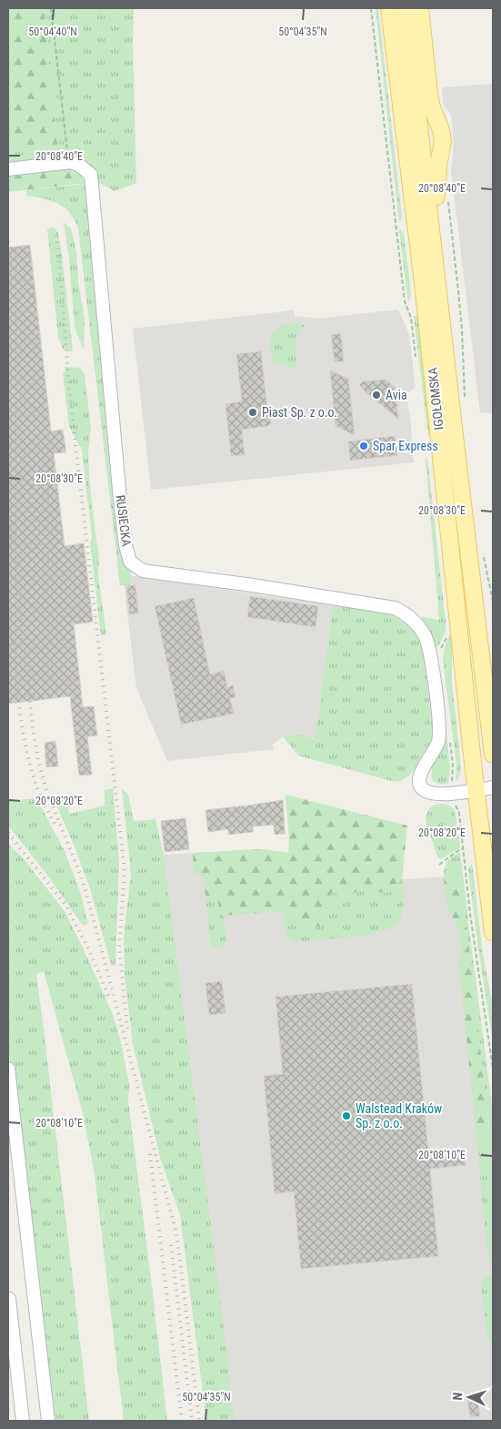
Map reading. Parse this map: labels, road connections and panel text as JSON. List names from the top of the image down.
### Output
{
  "streets": {
    "main road": ["IGOŁOMSKA"],
    "street": ["RUSIECKA"]
  },
  "crossings": [
    ["IGOŁOMSKA", "RUSIECKA"]
  ],
  "places": [
    "Avia",
    "Piast Sp. z o.o.",
    "Spar Express",
    "Walstead Kraków Sp. z o.o."
  ],
  "north": "left",
  "coordinates": [
    "50°04'40\"N",
    "50°04'35\"N",
    "20°08'40\"E",
    "20°08'30\"E",
    "20°08'20\"E",
    "20°08'10\"E"
  ]
}
